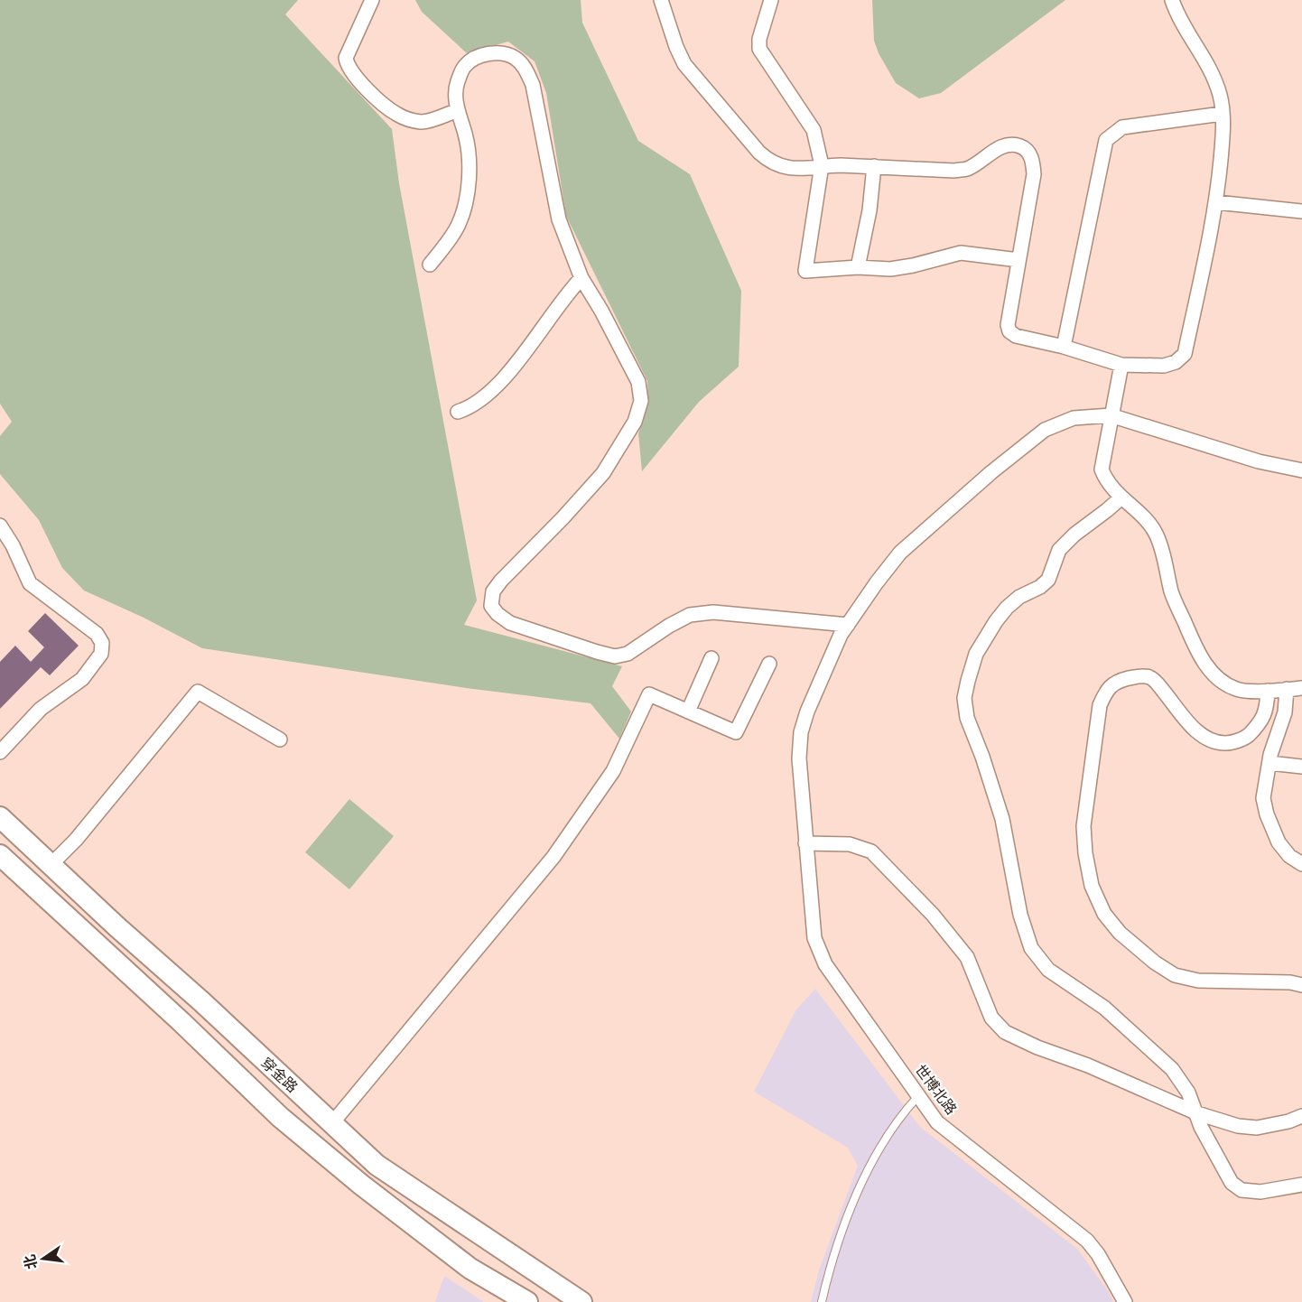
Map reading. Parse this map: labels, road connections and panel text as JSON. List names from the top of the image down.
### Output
{
  "streets": {
    "main road": ["穿金路"],
    "street": ["世博北路"]
  },
  "north": "left"
}
